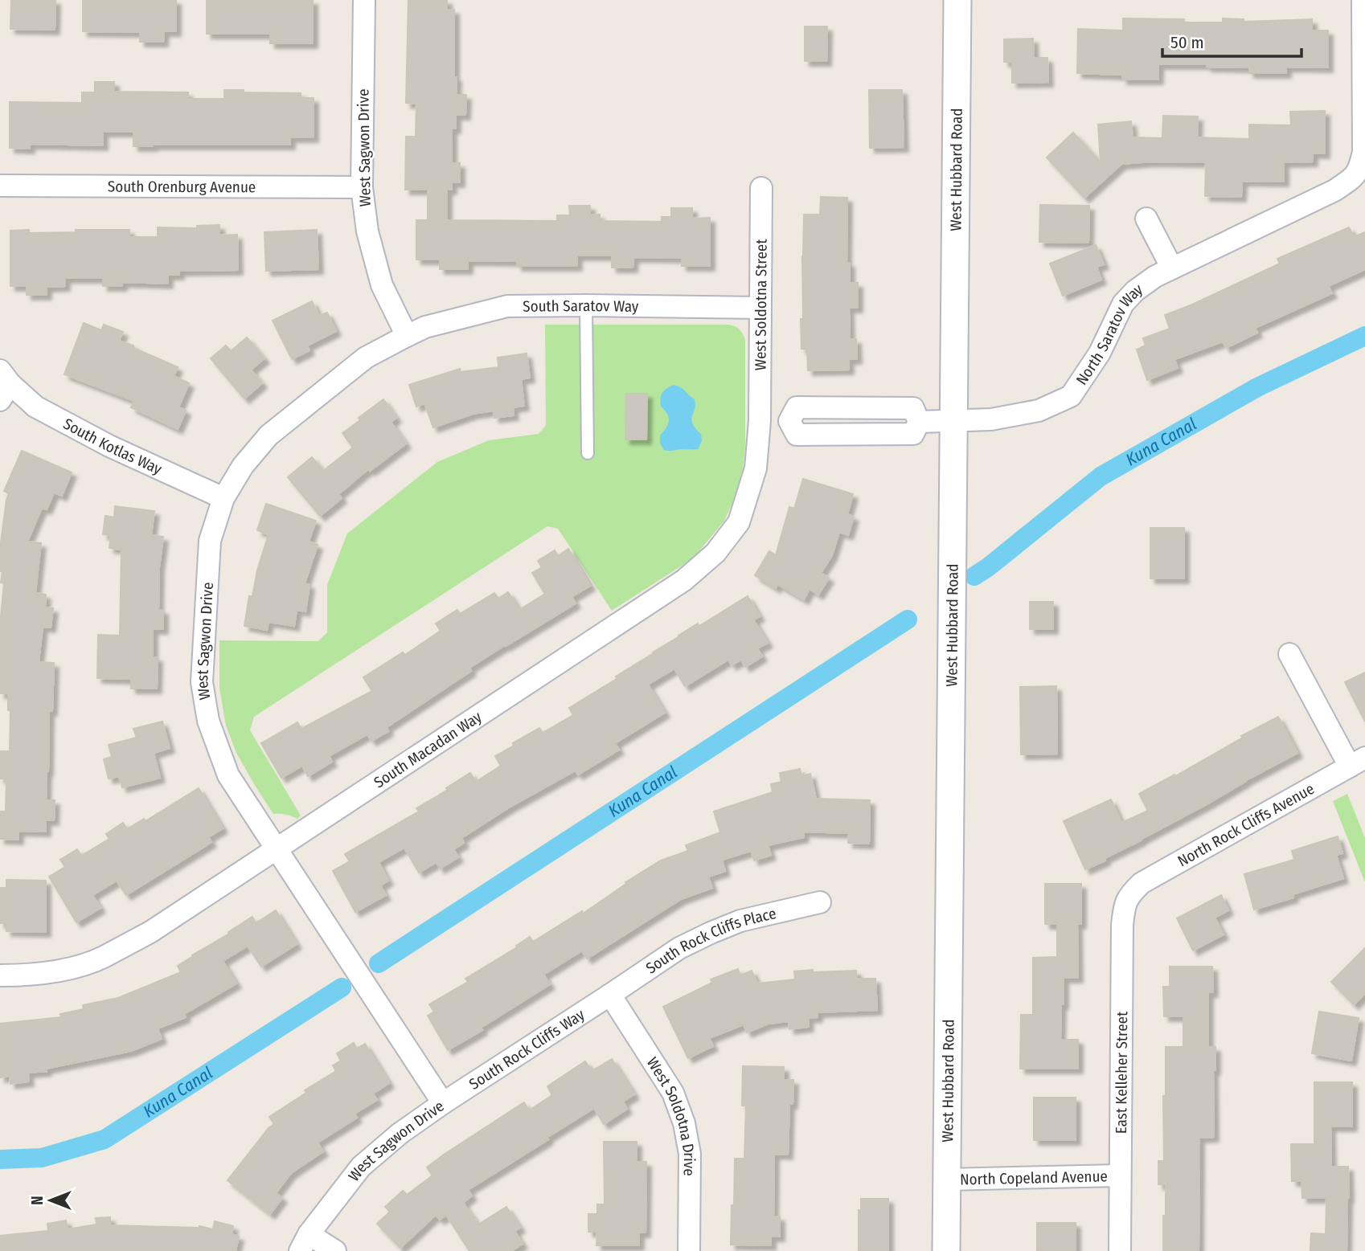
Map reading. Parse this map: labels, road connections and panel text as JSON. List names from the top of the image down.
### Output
{
  "streets": {
    "street": [
      "West Sagwon Drive",
      "West Hubbard Road",
      "South Orenburg Avenue",
      "West Soldotna Street",
      "South Saratov Way",
      "North Saratov Way",
      "South Kotlas Way",
      "South Macadan Way",
      "North Rock Cliffs Avenue",
      "South Rock Cliffs Place",
      "South Rock Cliffs Way",
      "East Kelleher Street",
      "West Soldotna Drive",
      "North Copeland Avenue"
    ]
  },
  "crossings": [
    ["West Sagwon Drive", "South Orenburg Avenue"],
    ["West Sagwon Drive", "South Saratov Way"],
    ["West Sagwon Drive", "South Kotlas Way"],
    ["West Sagwon Drive", "South Macadan Way"],
    ["West Sagwon Drive", "South Rock Cliffs Way"],
    ["West Hubbard Road", "North Saratov Way"],
    ["West Hubbard Road", "North Copeland Avenue"],
    ["West Soldotna Street", "South Saratov Way"],
    ["West Soldotna Street", "North Saratov Way"],
    ["West Soldotna Street", "South Macadan Way"],
    ["North Saratov Way", "South Macadan Way"],
    ["North Rock Cliffs Avenue", "East Kelleher Street"],
    ["South Rock Cliffs Place", "South Rock Cliffs Way"],
    ["South Rock Cliffs Place", "West Soldotna Drive"],
    ["South Rock Cliffs Way", "West Soldotna Drive"],
    ["East Kelleher Street", "North Copeland Avenue"]
  ],
  "water": ["Kuna Canal"],
  "scale_bar": "50 m",
  "north": "left"
}
